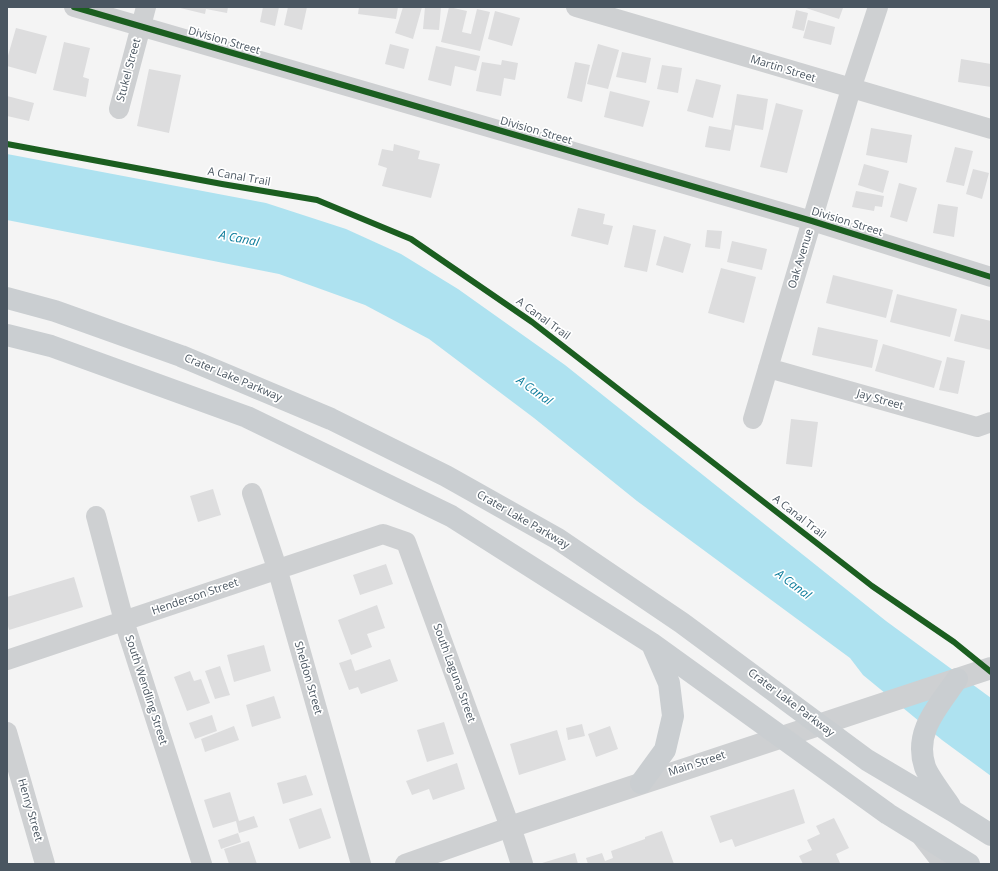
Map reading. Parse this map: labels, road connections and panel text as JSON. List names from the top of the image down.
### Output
{
  "streets": {
    "main road": ["Crater Lake Parkway"],
    "street": [
      "Division Street",
      "Martin Street",
      "Stukel Street",
      "Oak Avenue",
      "Jay Street",
      "Henderson Street",
      "South Laguna Street",
      "Sheldon Street",
      "South Wendling Street",
      "Main Street",
      "Henry Street"
    ],
    "cycle path": ["A Canal Trail"]
  },
  "crossings": [
    ["Division Street", "Stukel Street"],
    ["Division Street", "Oak Avenue"],
    ["Martin Street", "Oak Avenue"],
    ["Oak Avenue", "Jay Street"],
    ["Crater Lake Parkway", "Main Street"],
    ["Henderson Street", "South Laguna Street"],
    ["Henderson Street", "Sheldon Street"],
    ["Henderson Street", "South Wendling Street"],
    ["South Laguna Street", "Main Street"]
  ],
  "water": ["A Canal"]
}
